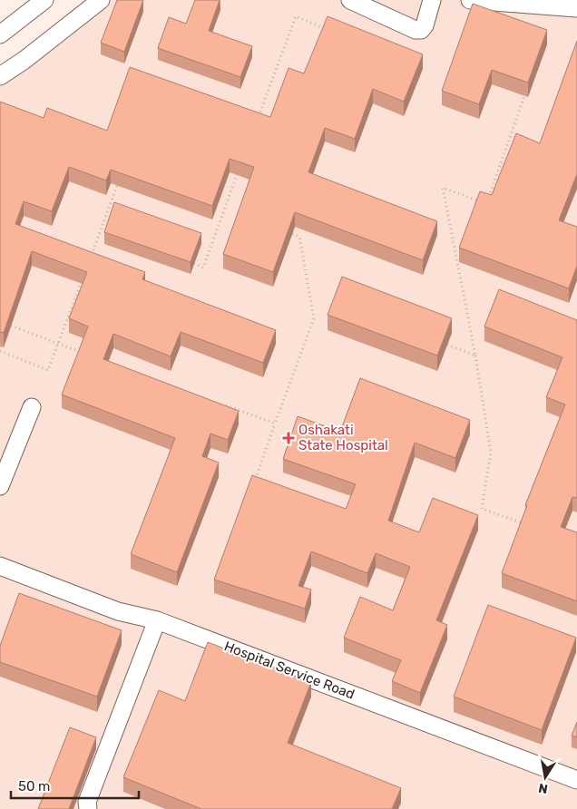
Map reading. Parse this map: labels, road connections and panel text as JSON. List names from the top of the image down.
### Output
{
  "streets": {
    "street": ["Hospital Service Road"]
  },
  "places": {
    "health": ["Oshakati State Hospital"]
  },
  "scale_bar": "50 m",
  "north": "bottom"
}
